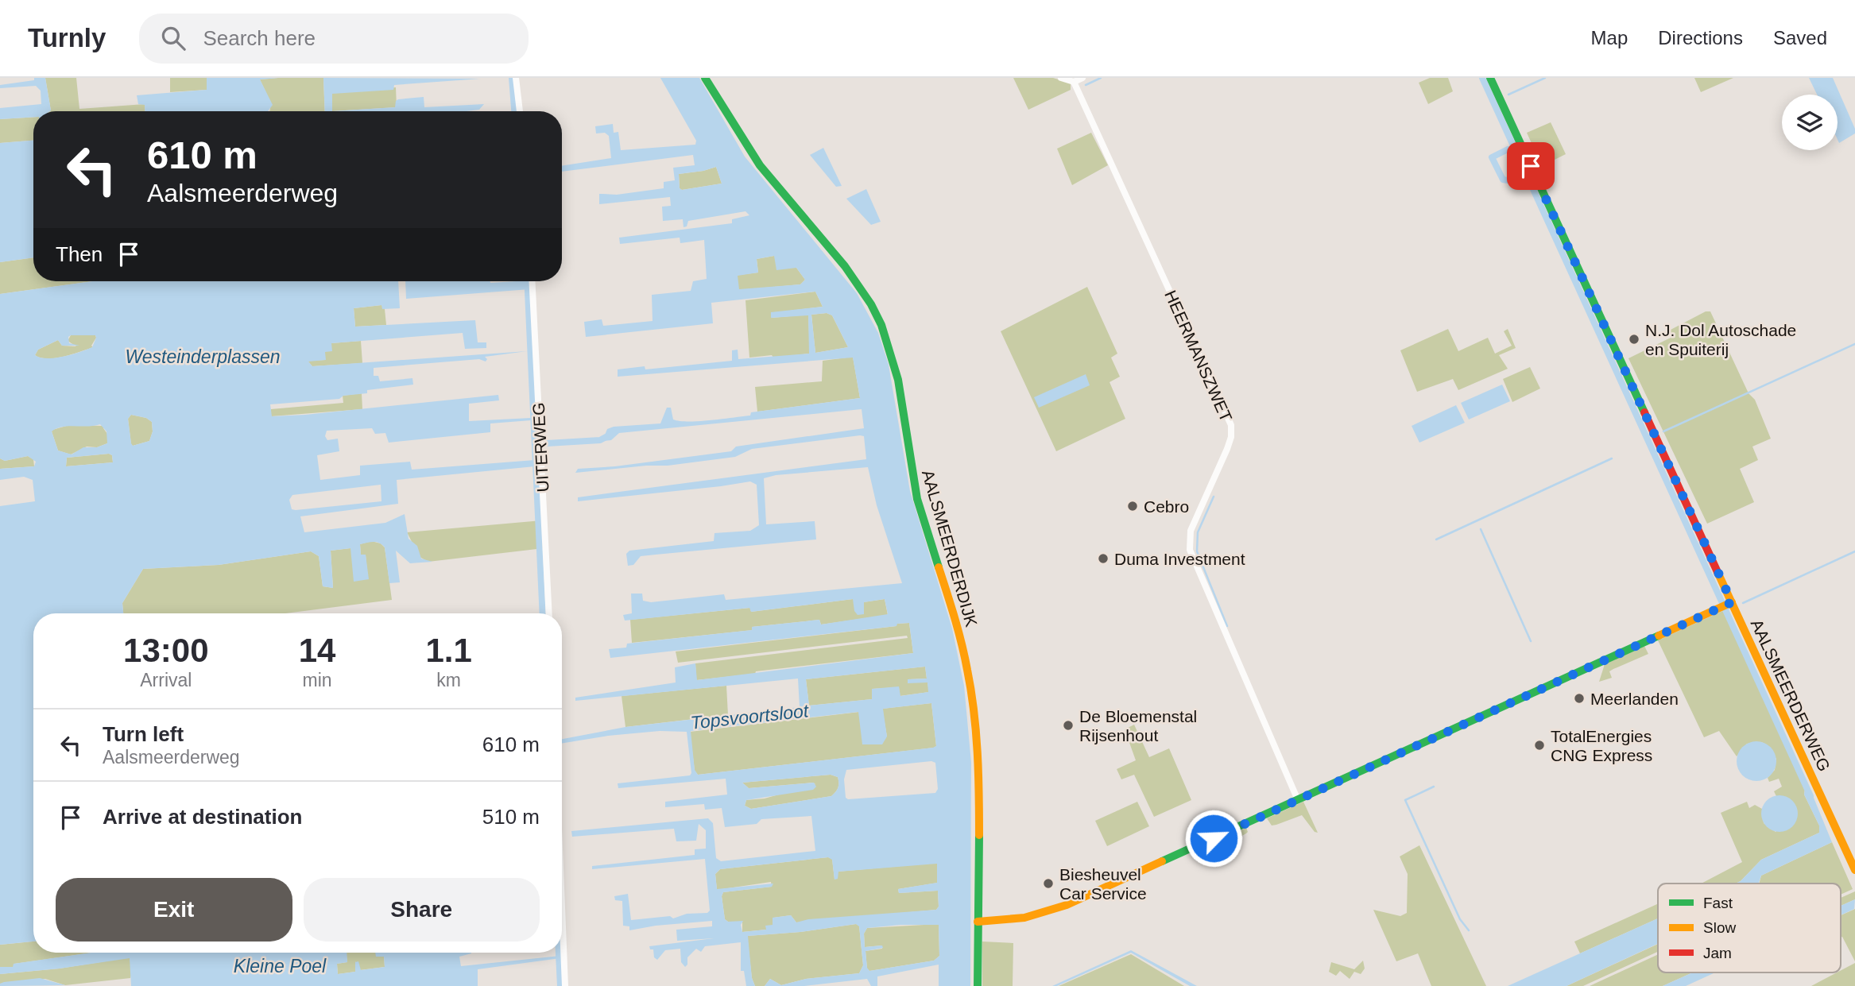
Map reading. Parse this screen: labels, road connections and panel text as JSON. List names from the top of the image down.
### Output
{
  "streets": {
    "street": [
      "HEERMANSZWET",
      "UITERWEG",
      "AALSMEERDERDIJK",
      "AALSMEERDERWEG"
    ]
  },
  "water": ["Westeinderplassen", "Topsvoortsloot", "Kleine Poel"],
  "places": [
    "N.J. Dol Autoschade en Spuiterij",
    "Cebro",
    "Duma Investment",
    "Meerlanden",
    "De Bloemenstal Rijsenhout",
    "TotalEnergies CNG Express",
    "Biesheuvel Car Service"
  ],
  "legend": ["Fast", "Slow", "Jam"],
  "page": {
    "header": "Turnly",
    "search": "Search here",
    "nav": ["Map", "Directions", "Saved"],
    "turn": ["610 m", "Aalsmeerderweg"],
    "then": "Then",
    "eta": [
      "13:00",
      "Arrival",
      "14",
      "min",
      "1.1",
      "km"
    ],
    "list": [
      {
        "name": "Turn left",
        "note": "Aalsmeerderweg",
        "value": "610 m"
      },
      {
        "name": "Arrive at destination",
        "value": "510 m"
      }
    ],
    "buttons": ["Exit", "Share"]
  }
}
